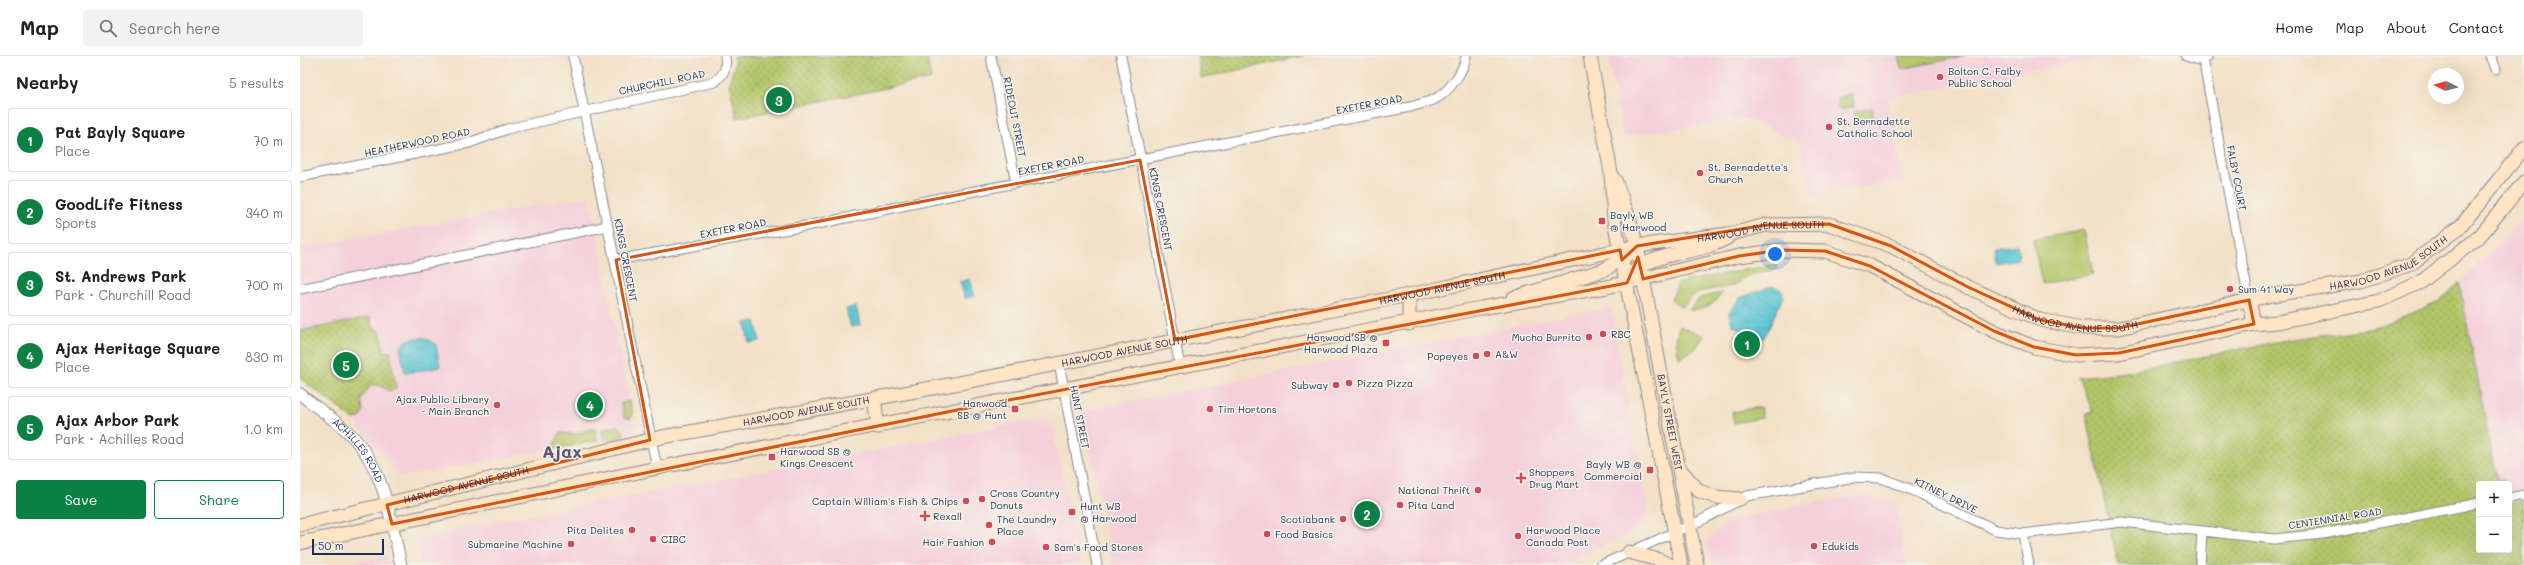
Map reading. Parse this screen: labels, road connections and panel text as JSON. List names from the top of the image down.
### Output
{
  "streets": {
    "main road": ["HARWOOD AVENUE SOUTH", "BAYLY STREET WEST"],
    "street": [
      "CHURCHILL ROAD",
      "EXETER ROAD",
      "RIDEOUT STREET",
      "HEATHERWOOD ROAD",
      "FALBY COURT",
      "KINGS CRESCENT",
      "HUNT STREET",
      "ACHILLES ROAD",
      "KITNEY DRIVE",
      "CENTENNIAL ROAD"
    ]
  },
  "crossings": [
    ["CHURCHILL ROAD", "HEATHERWOOD ROAD"],
    ["CHURCHILL ROAD", "KINGS CRESCENT"],
    ["EXETER ROAD", "RIDEOUT STREET"],
    ["EXETER ROAD", "KINGS CRESCENT"],
    ["HEATHERWOOD ROAD", "KINGS CRESCENT"],
    ["FALBY COURT", "HARWOOD AVENUE SOUTH"],
    ["KINGS CRESCENT", "HARWOOD AVENUE SOUTH"],
    ["HARWOOD AVENUE SOUTH", "HUNT STREET"],
    ["HARWOOD AVENUE SOUTH", "BAYLY STREET WEST"],
    ["HARWOOD AVENUE SOUTH", "ACHILLES ROAD"],
    ["BAYLY STREET WEST", "KITNEY DRIVE"],
    ["KITNEY DRIVE", "CENTENNIAL ROAD"]
  ],
  "districts": ["Ajax"],
  "places": {
    "other": [
      "Bolton C. Falby Public School",
      "St. Bernadette Catholic School",
      "St. Bernadette's Church",
      "Sum 41 Way",
      "RBC",
      "Mucho Burrito",
      "A&W",
      "Popeyes",
      "Pizza Pizza",
      "Subway",
      "Ajax Public Library - Main Branch",
      "Tim Hortons",
      "National Thrift",
      "Cross Country Donuts",
      "Captain William's Fish & Chips",
      "Pita Land",
      "Scotiabank",
      "The Laundry Place",
      "Pita Delites",
      "Food Basics",
      "Harwood Place Canada Post",
      "CIBC",
      "Hair Fashion",
      "Submarine Machine",
      "Edukids",
      "Sam's Food Stores"
    ],
    "transit": [
      "Bayly WB @ Harwood",
      "Harwood SB @ Harwood Plaza",
      "Harwood SB @ Hunt",
      "Harwood SB @ Kings Crescent",
      "Bayly WB @ Commercial",
      "Hunt WB @ Harwood"
    ],
    "health": ["Shoppers Drug Mart", "Rexall"]
  },
  "scale_bar": "50 m",
  "north": "left",
  "page": {
    "header": "Map",
    "search": "Search here",
    "nav": [
      "Home",
      "Map",
      "About",
      "Contact"
    ],
    "heading": ["Nearby", "5 results"],
    "pins": [
      "3",
      "1",
      "5",
      "4",
      "2"
    ],
    "list": [
      {
        "mark": "1",
        "name": "Pat Bayly Square",
        "note": "Place",
        "value": "70 m"
      },
      {
        "mark": "2",
        "name": "GoodLife Fitness",
        "note": "Sports",
        "value": "340 m"
      },
      {
        "mark": "3",
        "name": "St. Andrews Park",
        "note": "Park · Churchill Road",
        "value": "700 m"
      },
      {
        "mark": "4",
        "name": "Ajax Heritage Square",
        "note": "Place",
        "value": "830 m"
      },
      {
        "mark": "5",
        "name": "Ajax Arbor Park",
        "note": "Park · Achilles Road",
        "value": "1.0 km"
      }
    ],
    "buttons": ["Save", "Share"],
    "map_buttons": ["+", "−"],
    "scale": "50 m"
  }
}
